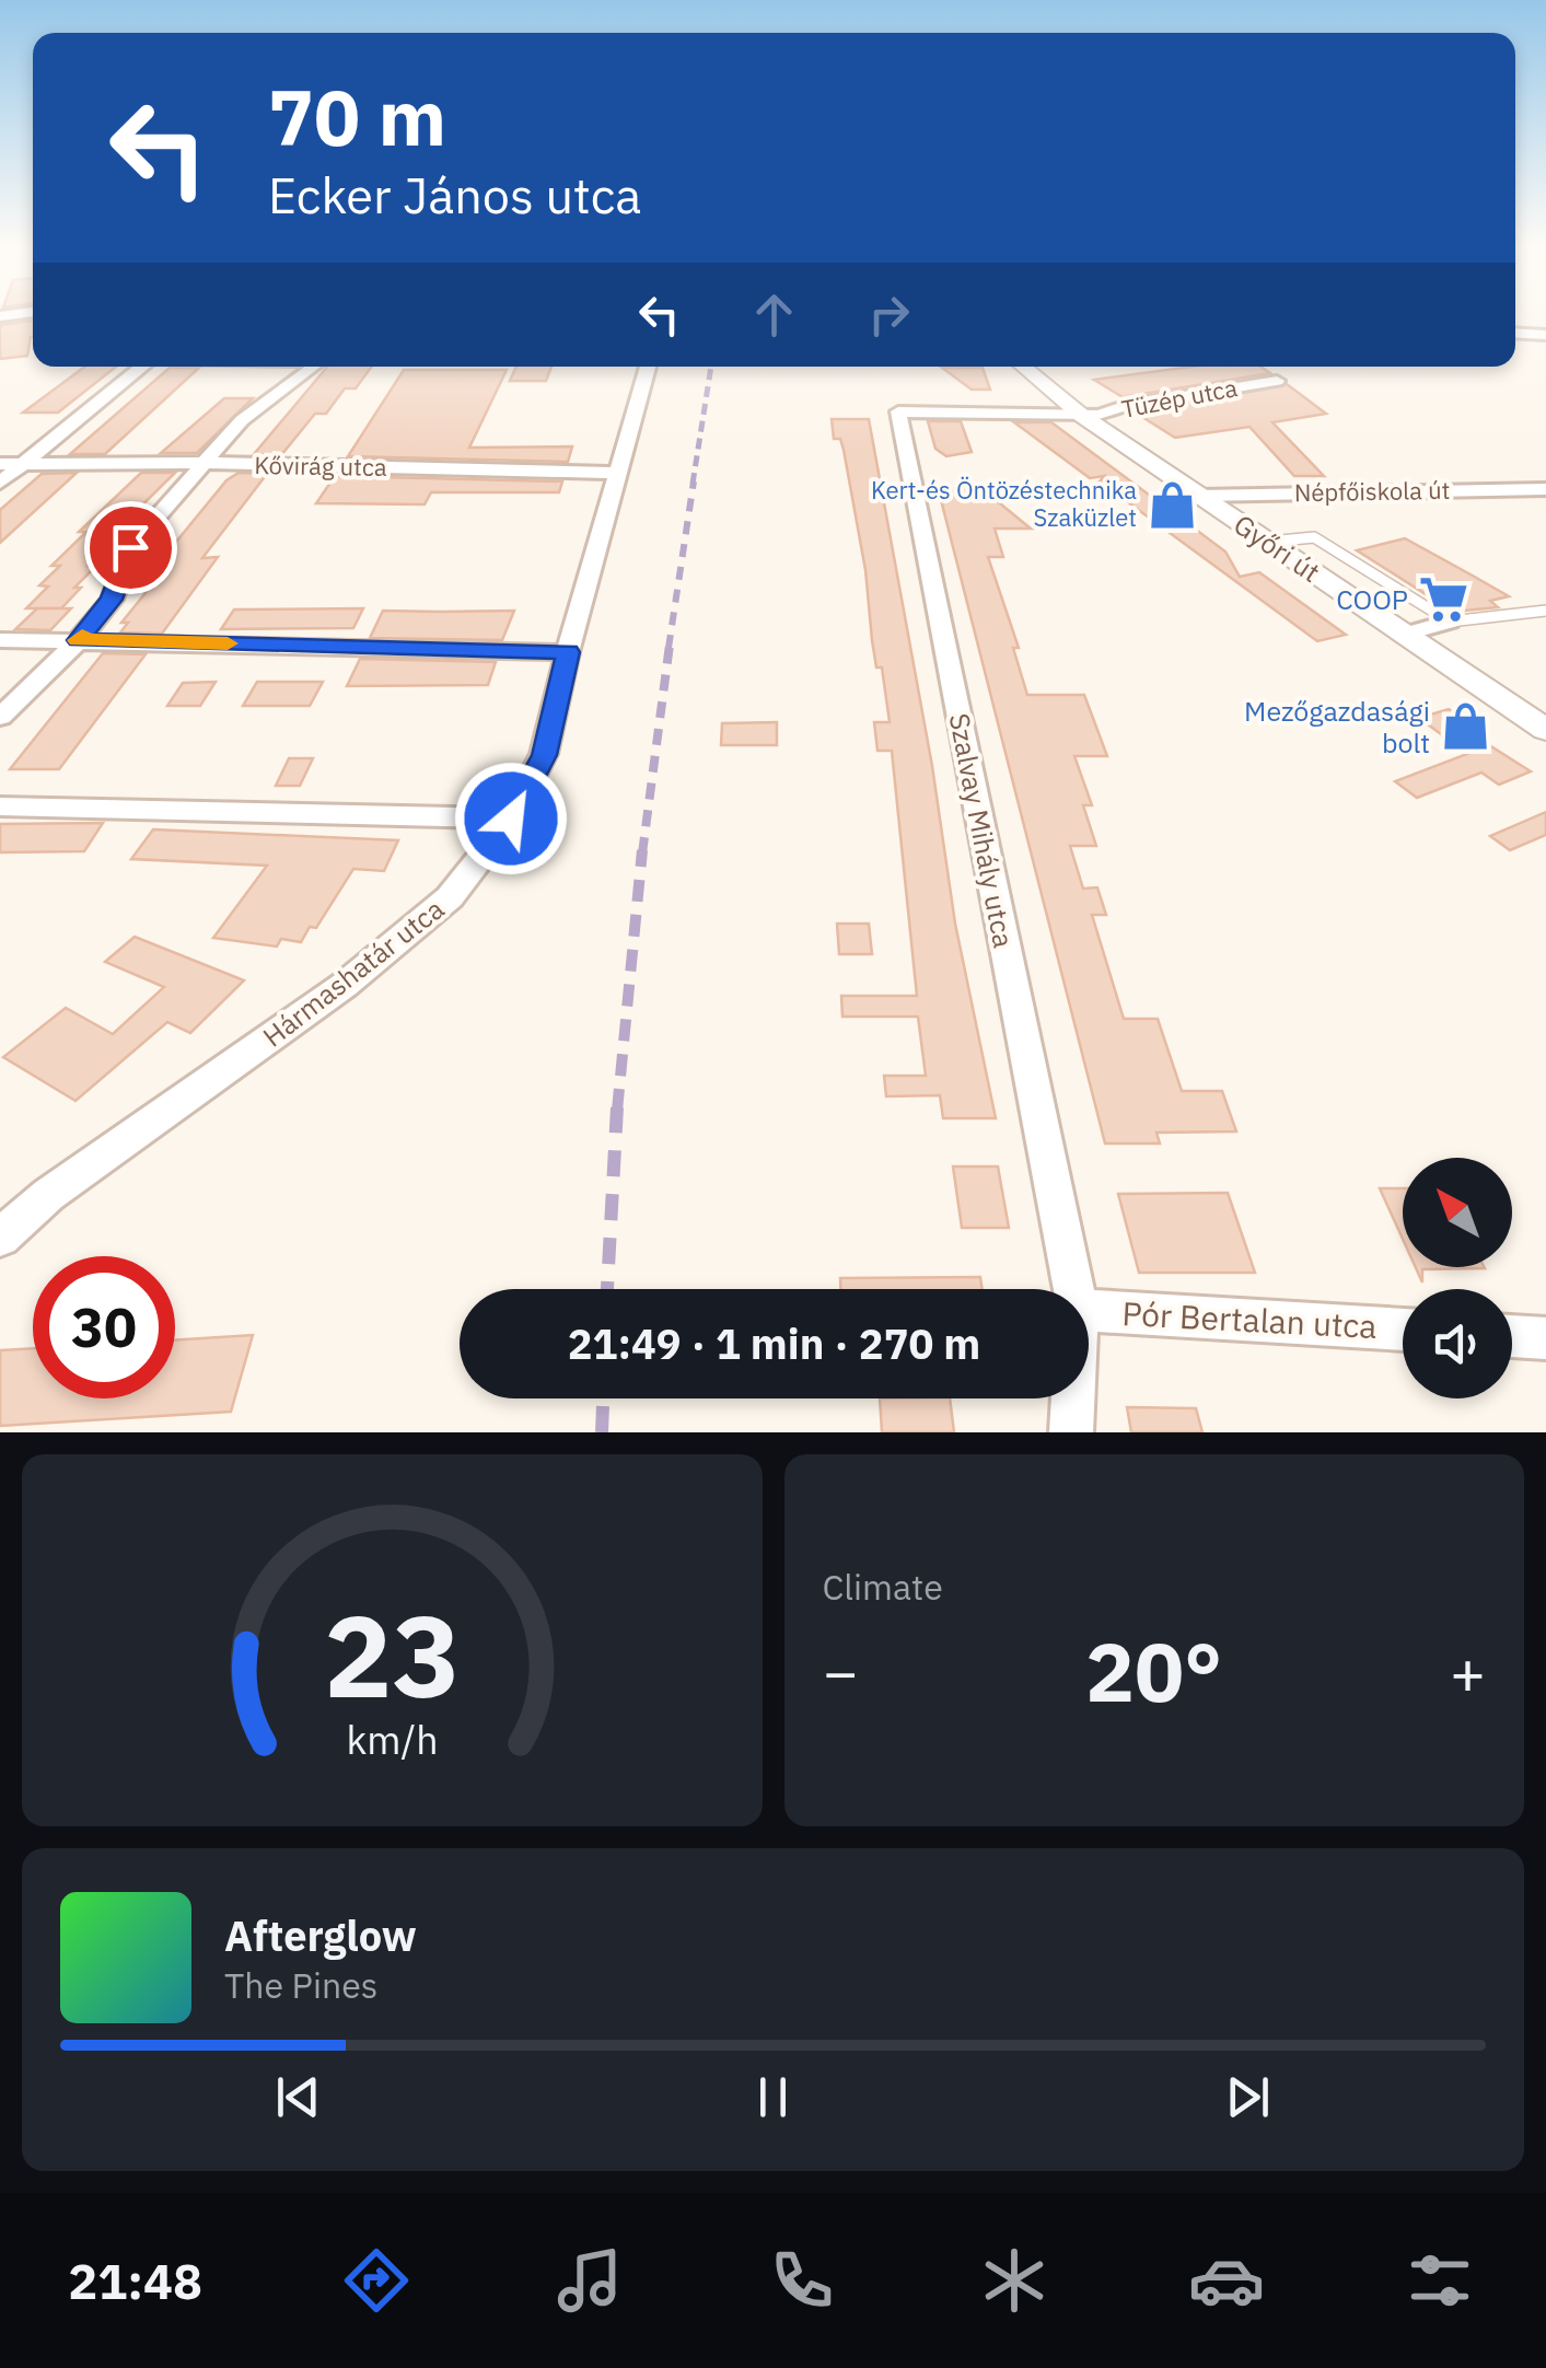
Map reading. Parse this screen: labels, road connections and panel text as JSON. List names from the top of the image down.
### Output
{
  "streets": {
    "street": [
      "Tüzép utca",
      "Kővirág utca",
      "Népfőiskola út",
      "Győri út",
      "Szalvay Mihály utca",
      "Hármashatár utca",
      "Pór Bertalan utca"
    ]
  },
  "crossings": [
    ["Tüzép utca", "Győri út"],
    ["Tüzép utca", "Szalvay Mihály utca"],
    ["Kővirág utca", "Hármashatár utca"],
    ["Népfőiskola út", "Győri út"],
    ["Győri út", "Szalvay Mihály utca"]
  ],
  "places": {
    "shop": ["Kert-és Öntözéstechnika Szaküzlet", "Mezőgazdasági bolt"],
    "supermarket": ["COOP"]
  },
  "north": "top left",
  "page": {
    "turn": ["70 m", "Ecker János utca"],
    "limit": "30",
    "trip": "21:49 · 1 min · 270 m",
    "tile": "Climate",
    "heat": ["−", "20°", "+"],
    "song": ["Afterglow", "The Pines"],
    "tabs": "21:48",
    "gauge": ["23", "km/h"]
  }
}
